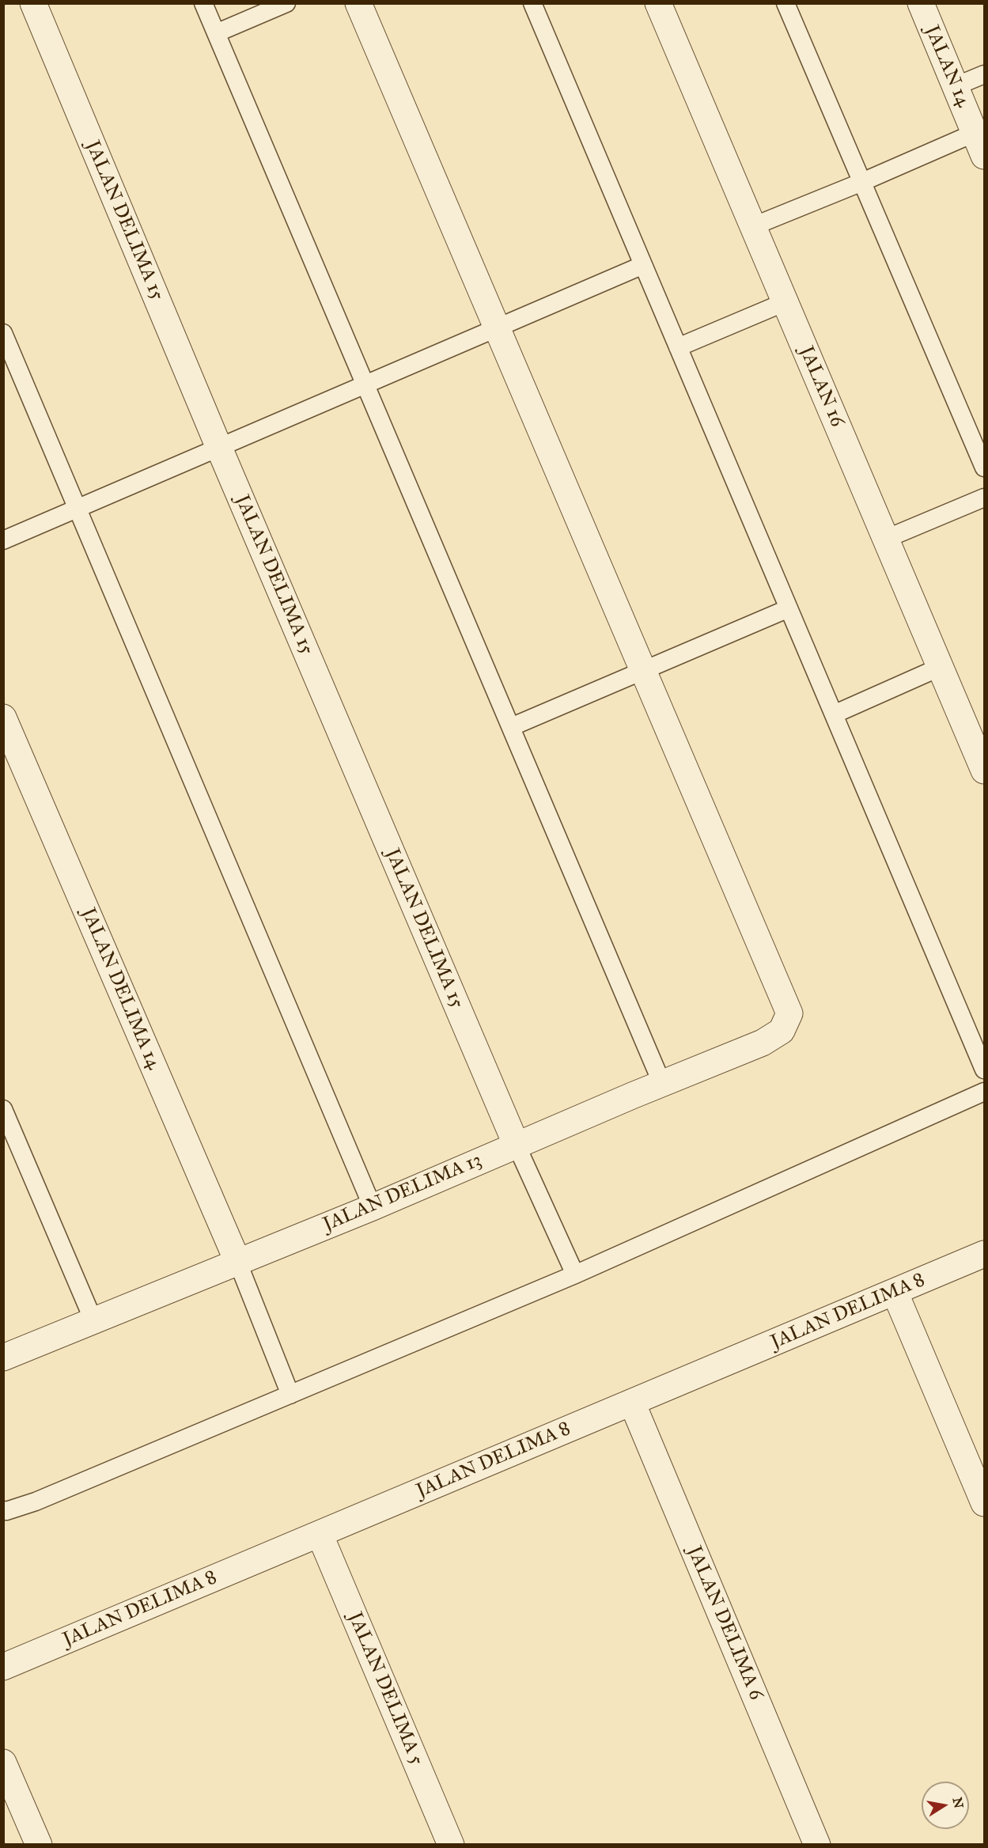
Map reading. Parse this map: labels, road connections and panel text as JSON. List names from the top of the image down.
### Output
{
  "streets": {
    "street": [
      "JALAN 14",
      "JALAN DELIMA 15",
      "JALAN 16",
      "JALAN DELIMA 14",
      "JALAN DELIMA 13",
      "JALAN DELIMA 8",
      "JALAN DELIMA 6",
      "JALAN DELIMA 5"
    ]
  },
  "crossings": [
    ["JALAN DELIMA 15", "JALAN DELIMA 13"],
    ["JALAN DELIMA 14", "JALAN DELIMA 13"],
    ["JALAN DELIMA 8", "JALAN DELIMA 6"],
    ["JALAN DELIMA 8", "JALAN DELIMA 5"]
  ],
  "north": "right"
}
